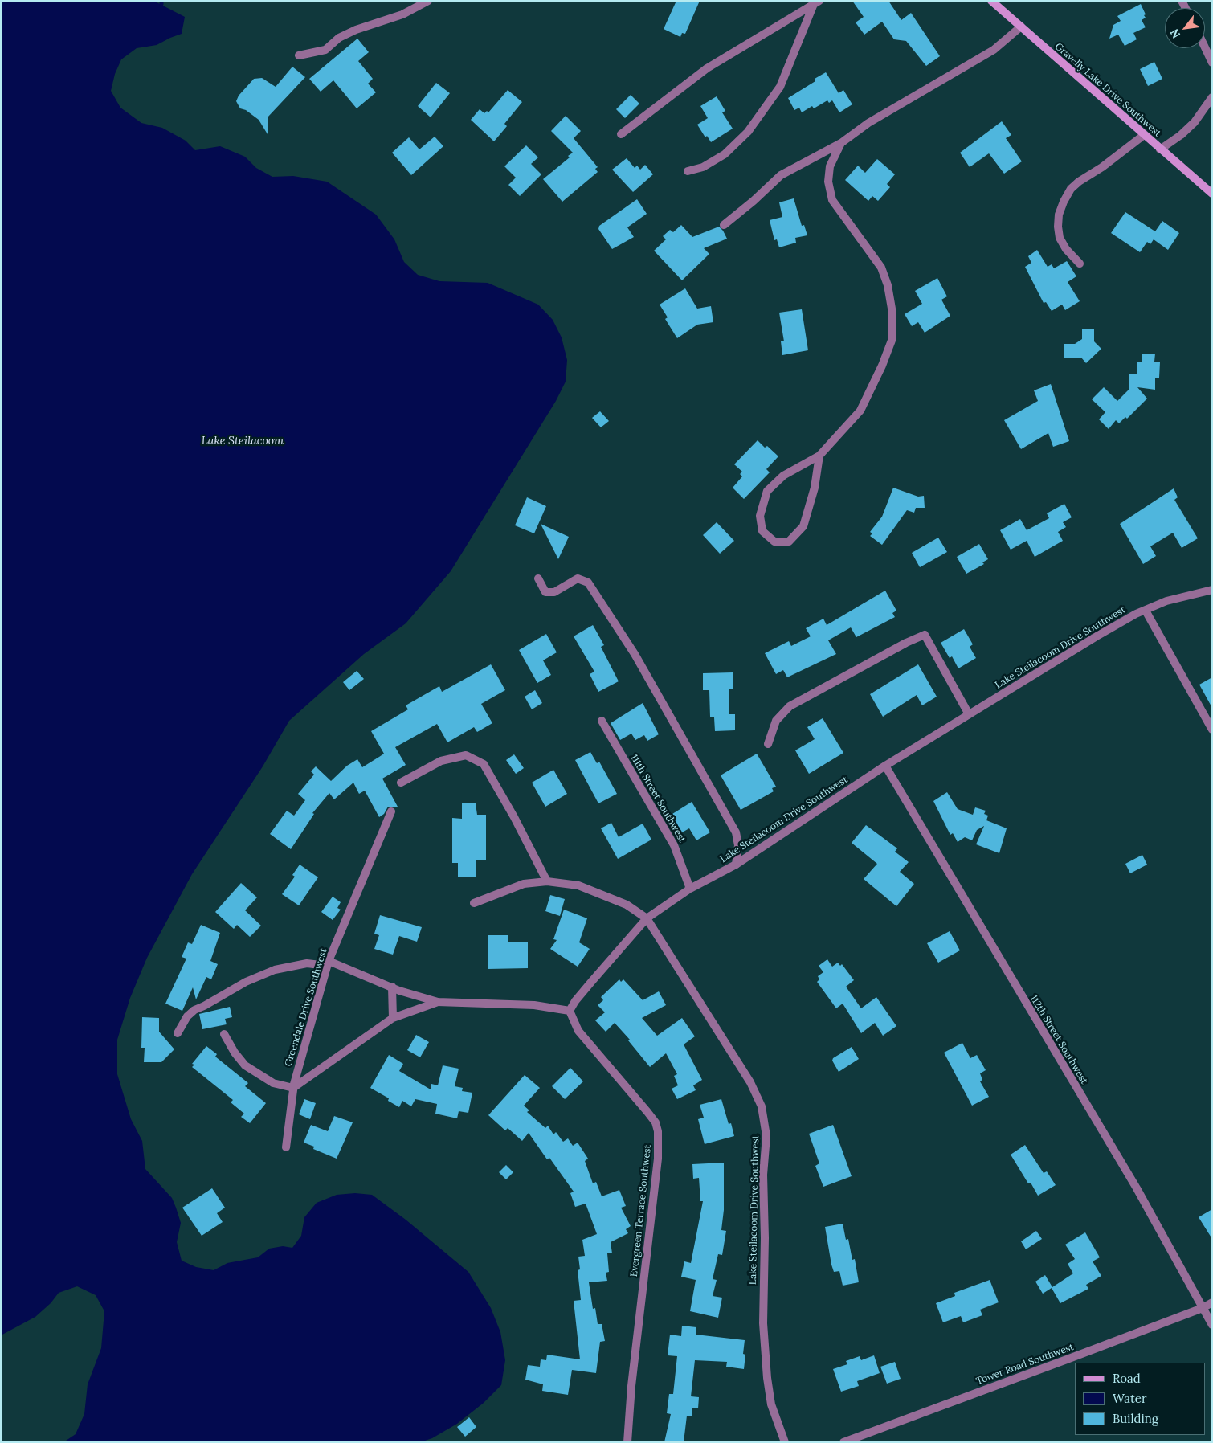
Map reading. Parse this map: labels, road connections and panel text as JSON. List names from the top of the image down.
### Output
{
  "streets": {
    "main road": ["Gravelly Lake Drive Southwest"],
    "street": [
      "Lake Steilacoom Drive Southwest",
      "111th Street Southwest",
      "Greendale Drive Southwest",
      "112th Street Southwest",
      "Evergreen Terrace Southwest",
      "Tower Road Southwest"
    ]
  },
  "crossings": [
    ["Lake Steilacoom Drive Southwest", "111th Street Southwest"],
    ["Lake Steilacoom Drive Southwest", "112th Street Southwest"],
    ["112th Street Southwest", "Tower Road Southwest"]
  ],
  "water": ["Lake Steilacoom"],
  "legend": ["Road", "Water", "Building"],
  "north": "bottom left"
}
